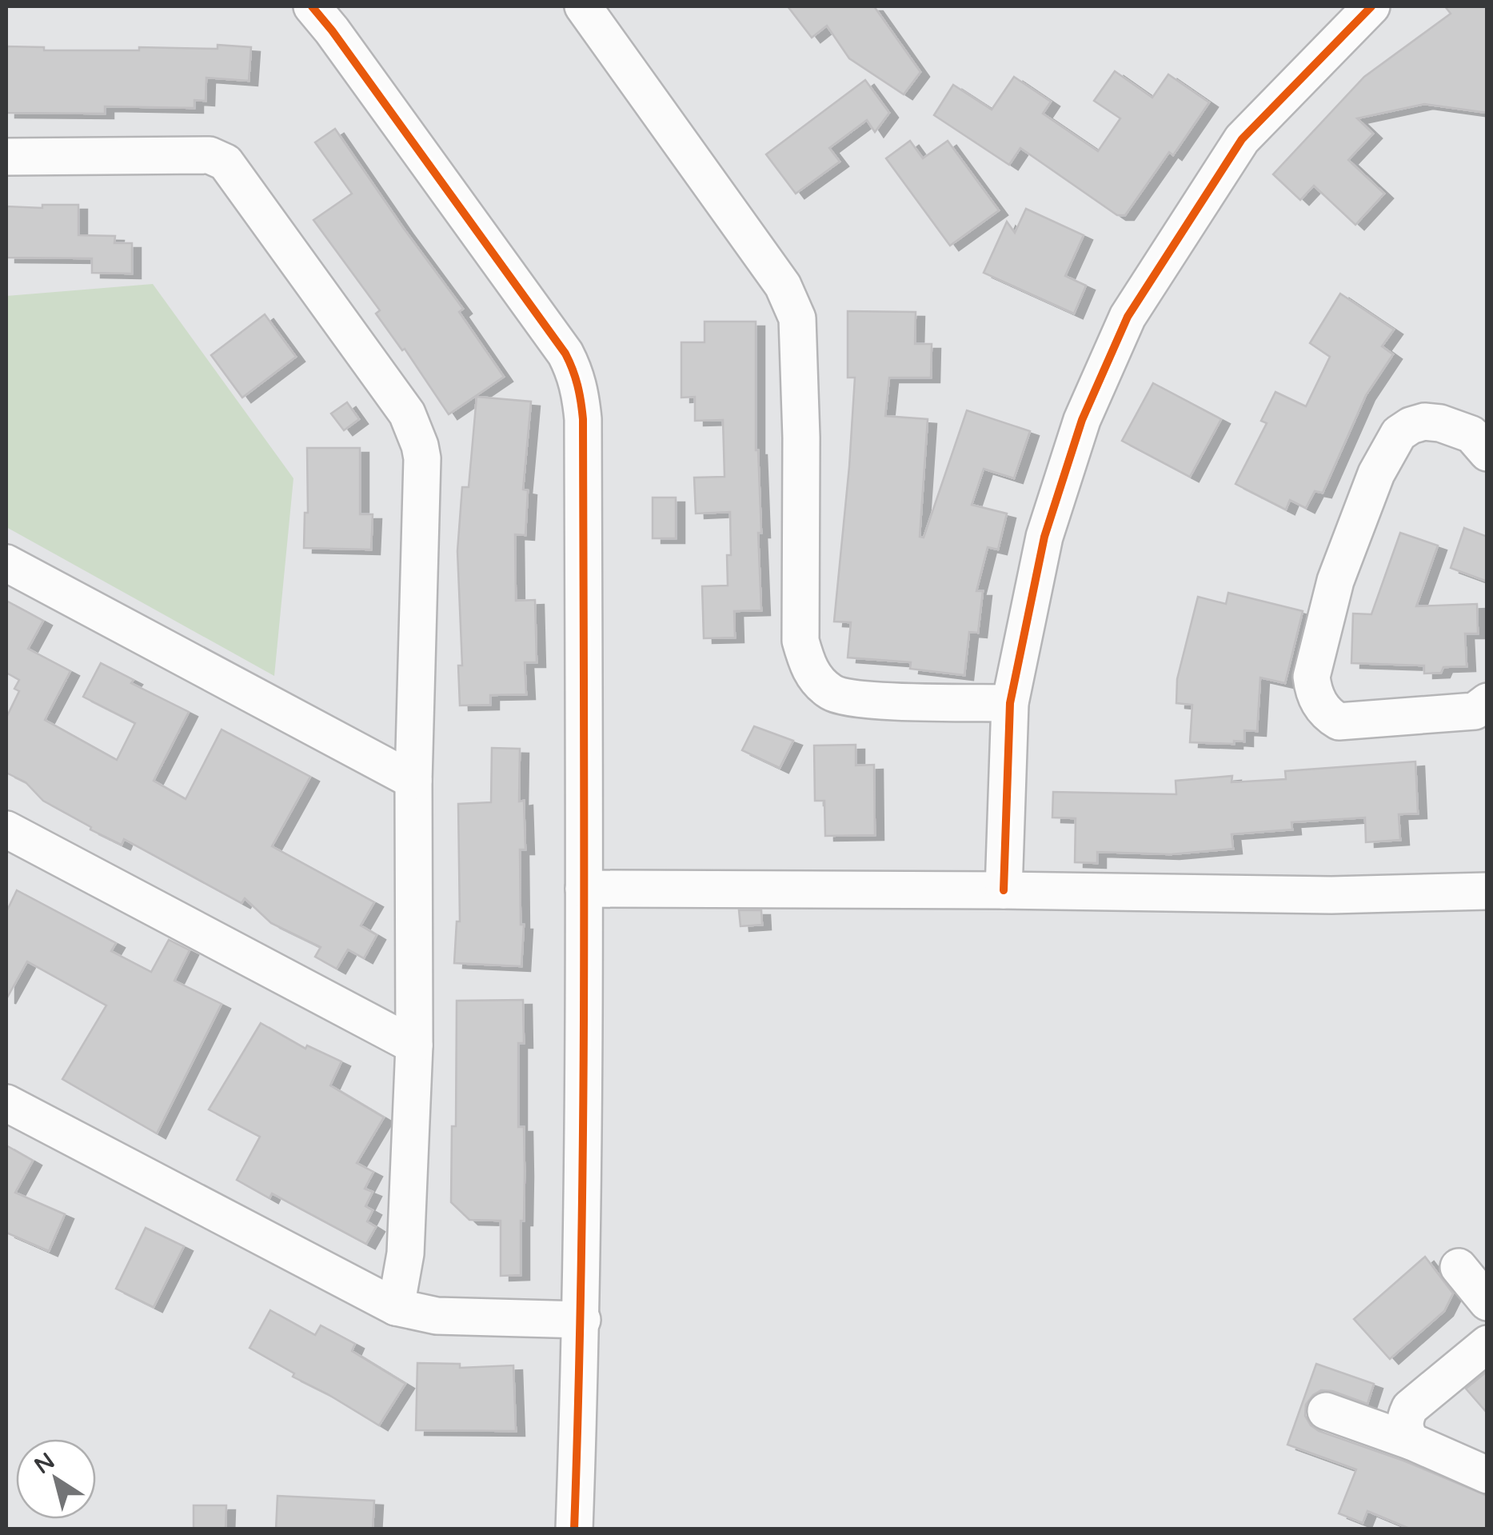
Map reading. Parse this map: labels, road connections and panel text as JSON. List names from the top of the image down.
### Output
{
  "north": "top left"
}
